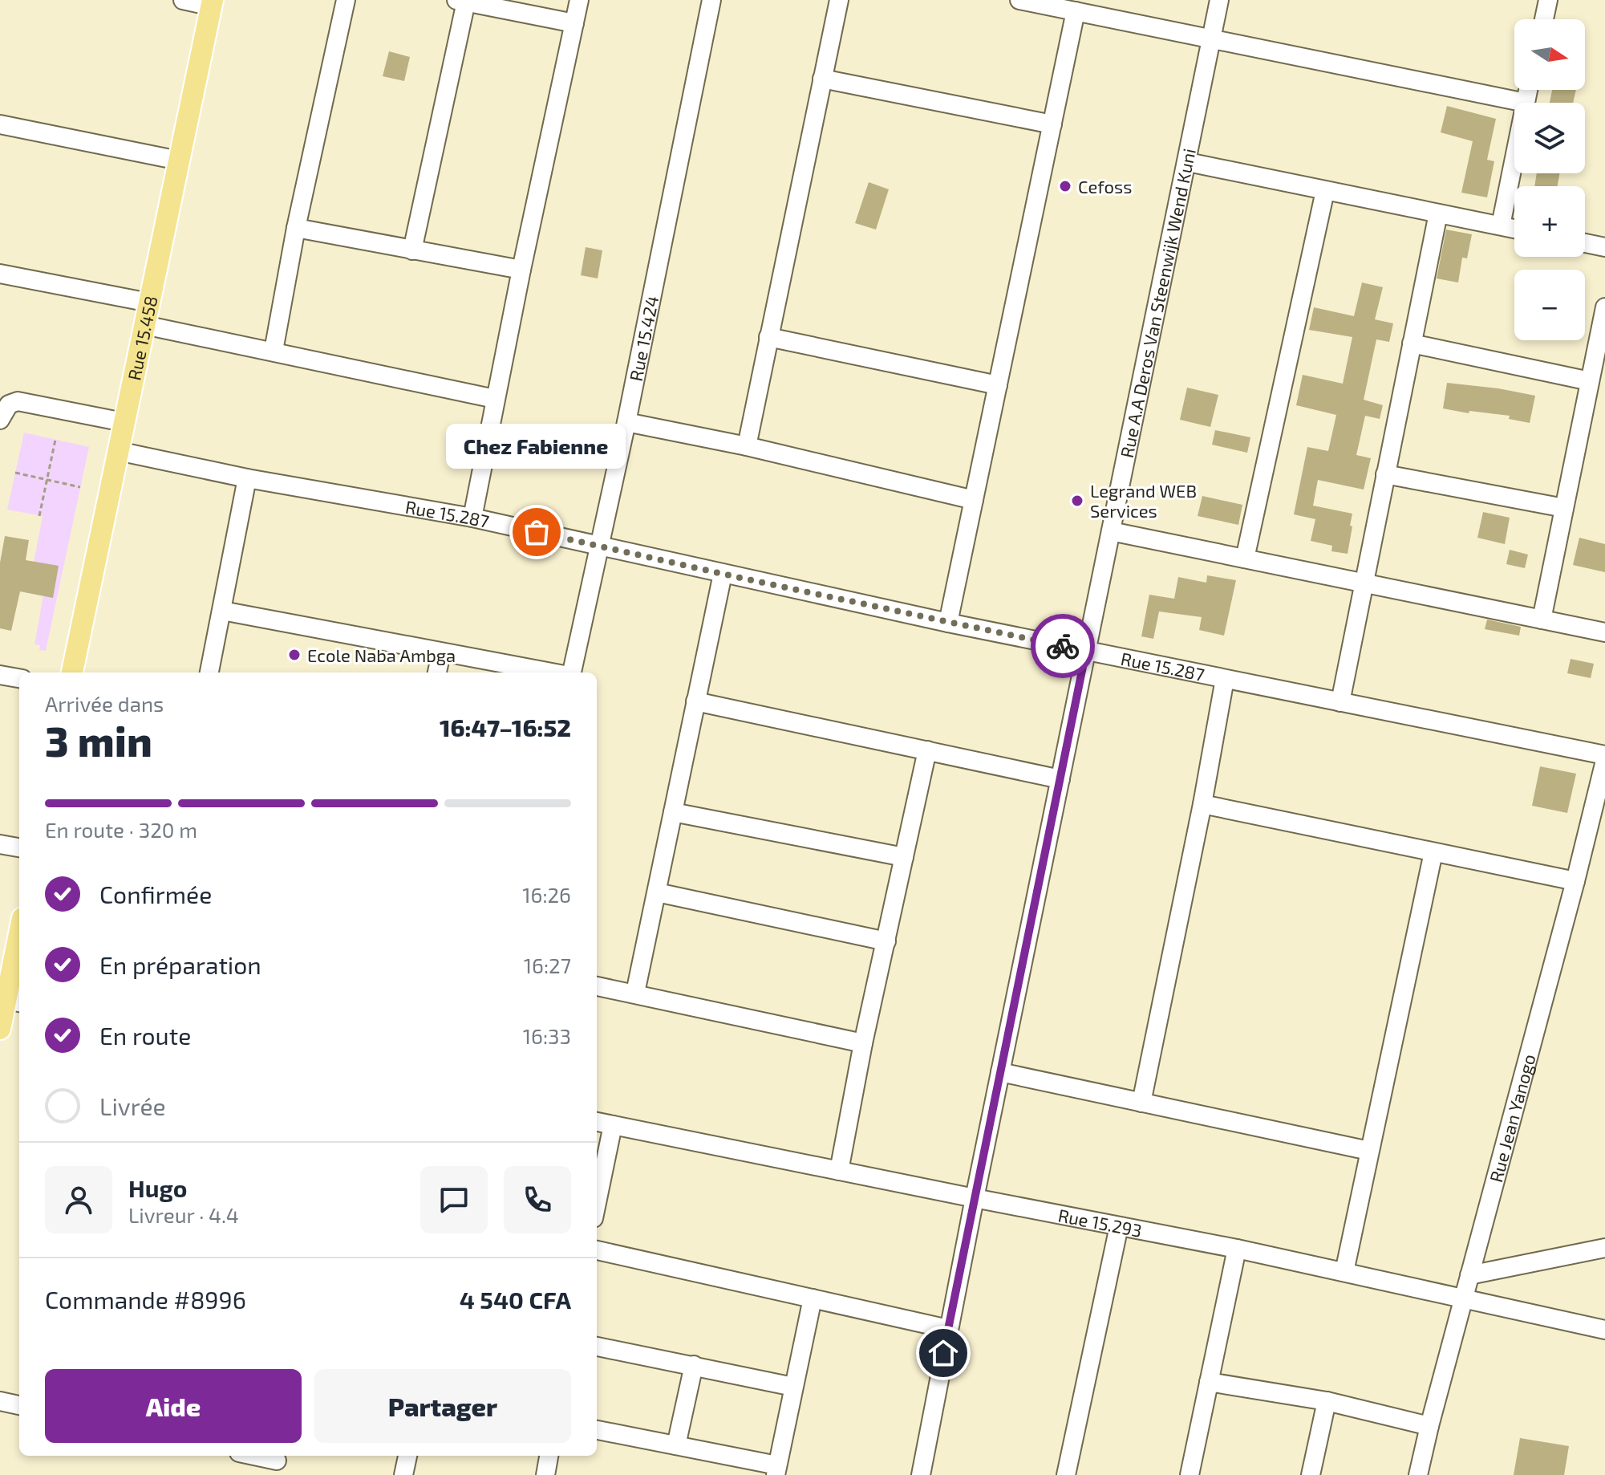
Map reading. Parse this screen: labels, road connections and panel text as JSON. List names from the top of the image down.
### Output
{
  "streets": {
    "main road": ["Rue 15.458"],
    "street": [
      "Rue A.A Deros Van Steenwijk Wend Kuni",
      "Rue 15.424",
      "Rue 15.287",
      "Rue Jean Yanogo",
      "Rue 15.293"
    ]
  },
  "crossings": [
    ["Rue A.A Deros Van Steenwijk Wend Kuni", "Rue 15.287"],
    ["Rue A.A Deros Van Steenwijk Wend Kuni", "Rue 15.293"],
    ["Rue 15.458", "Rue 15.287"],
    ["Rue 15.424", "Rue 15.287"],
    ["Rue Jean Yanogo", "Rue 15.293"]
  ],
  "places": [
    "Cefoss",
    "Legrand WEB Services",
    "Chez Fabienne",
    "Ecole Naba Ambga"
  ],
  "north": "right",
  "page": {
    "map_buttons": ["+", "−"],
    "bubble": "Chez Fabienne",
    "heading": ["3 min", "Arrivée dans", "16:47–16:52"],
    "panel": [
      "Hugo",
      "Livreur · 4.4",
      "Commande #8996",
      "4 540 CFA"
    ],
    "bar": "En route · 320 m",
    "list": [
      ["Confirmée", "16:26"],
      ["En préparation", "16:27"],
      ["En route", "16:33"],
      "Livrée"
    ],
    "buttons": ["Aide", "Partager"]
  }
}
